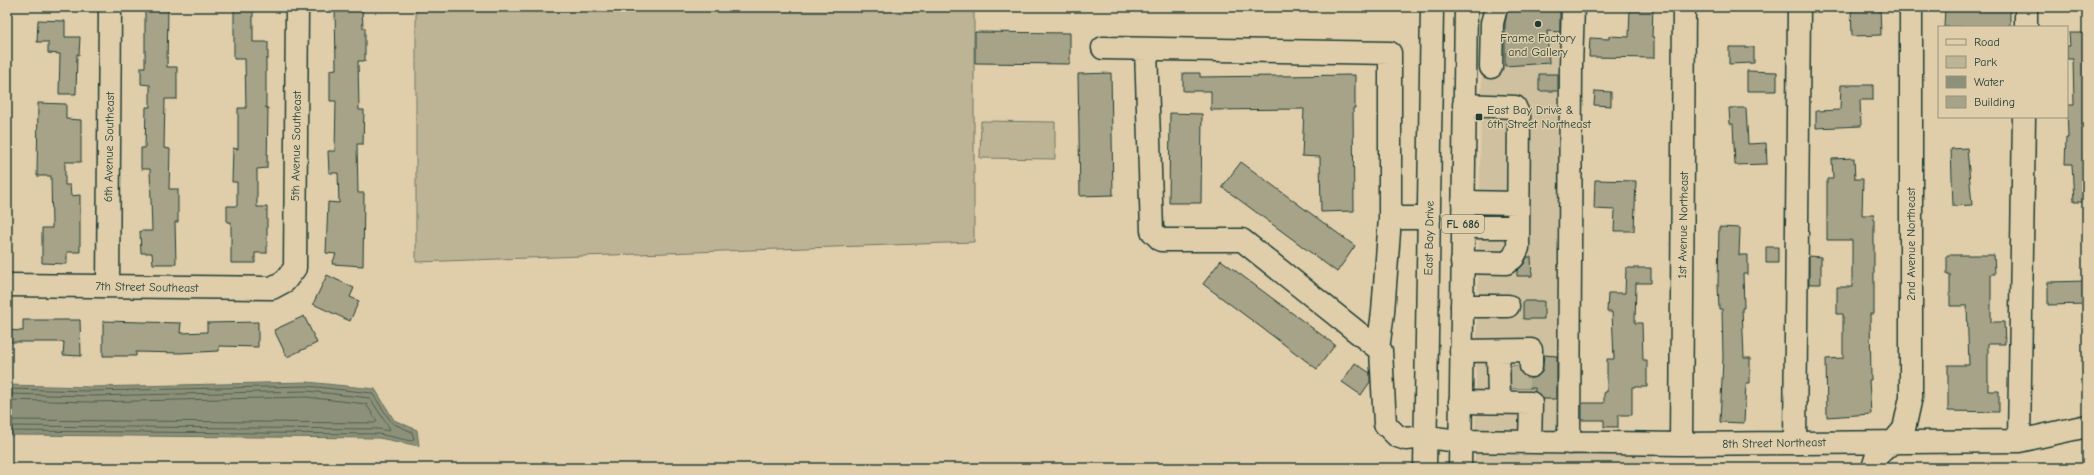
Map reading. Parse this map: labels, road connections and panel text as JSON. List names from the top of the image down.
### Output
{
  "streets": {
    "street": [
      "5th Avenue Southeast",
      "6th Avenue Southeast",
      "FL 686",
      "1st Avenue Northeast",
      "East Bay Drive",
      "2nd Avenue Northeast",
      "7th Street Southeast",
      "8th Street Northeast"
    ]
  },
  "crossings": [
    ["5th Avenue Southeast", "7th Street Southeast"],
    ["6th Avenue Southeast", "7th Street Southeast"],
    ["FL 686", "8th Street Northeast"],
    ["1st Avenue Northeast", "8th Street Northeast"],
    ["East Bay Drive", "8th Street Northeast"],
    ["2nd Avenue Northeast", "8th Street Northeast"]
  ],
  "places": {
    "other": ["Frame Factory and Gallery"],
    "transit": ["East Bay Drive & 6th Street Northeast"]
  },
  "legend": [
    "Road",
    "Park",
    "Water",
    "Building"
  ]
}
